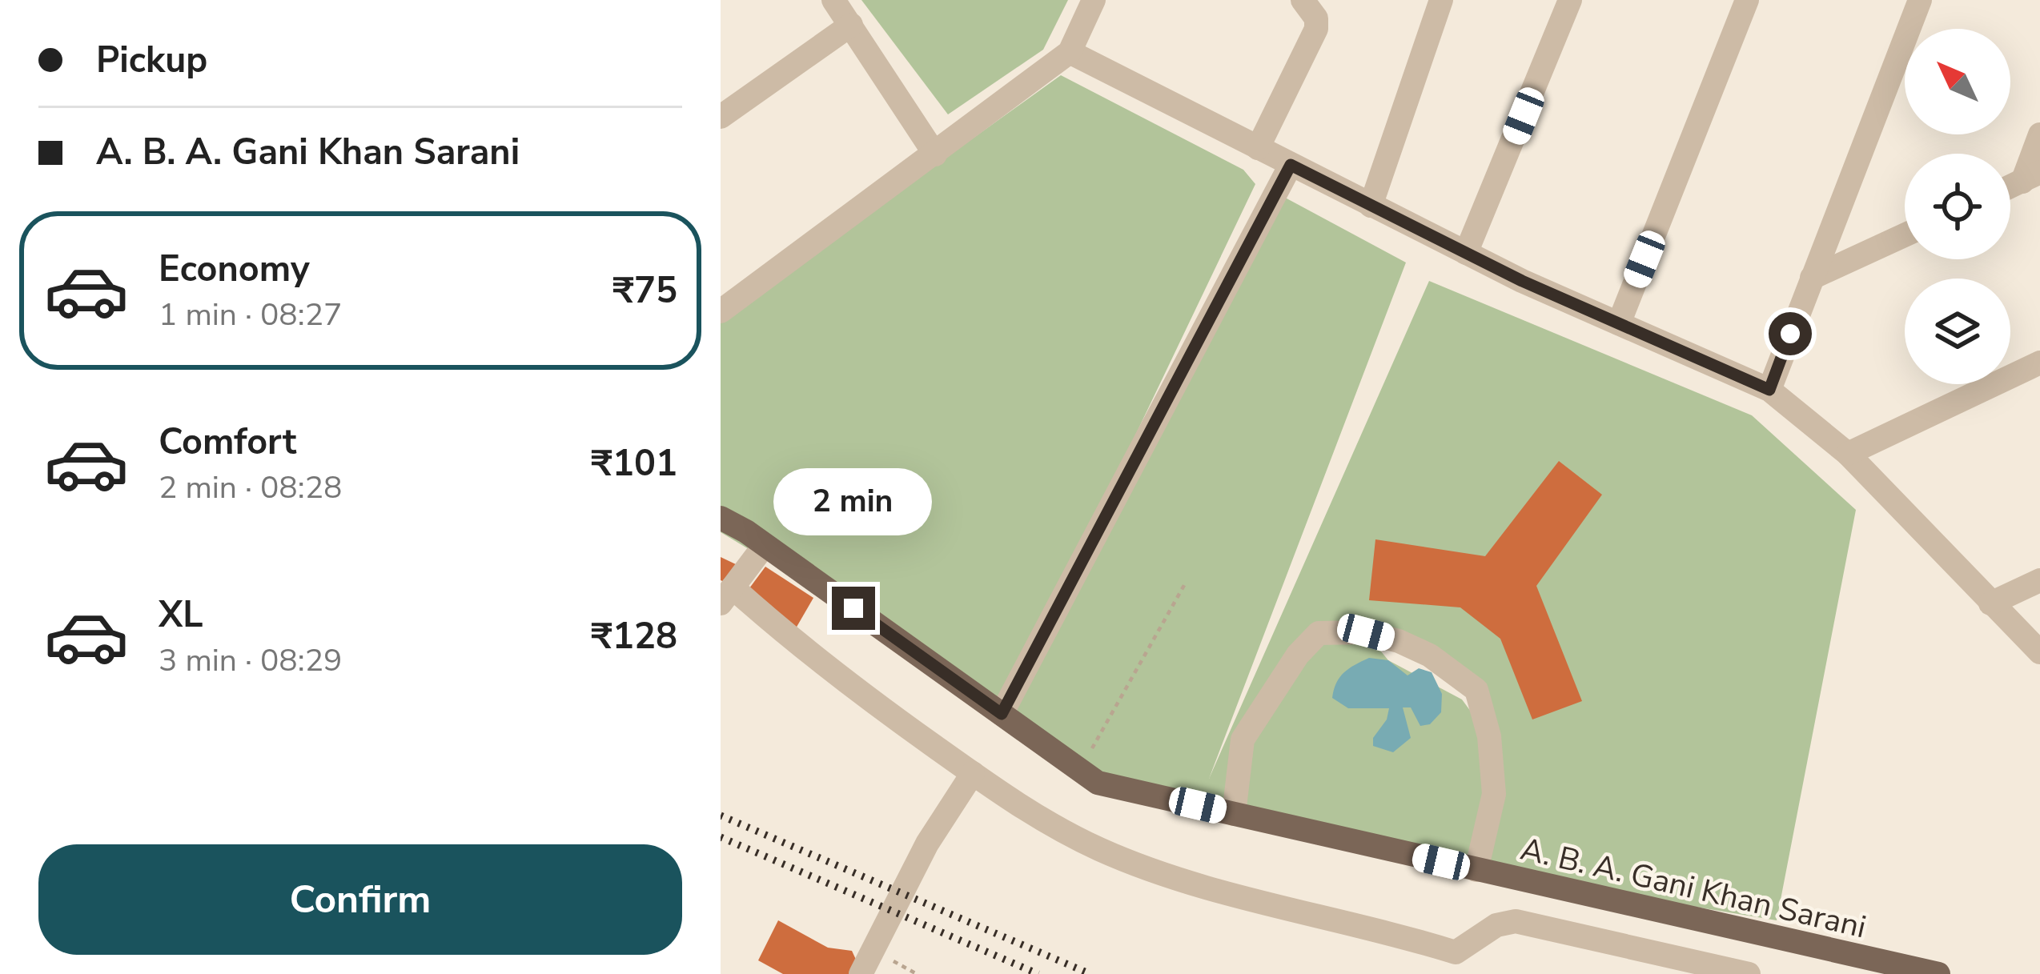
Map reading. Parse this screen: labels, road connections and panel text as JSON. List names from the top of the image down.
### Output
{
  "streets": {
    "main road": ["A. B. A. Gani Khan Sarani"]
  },
  "north": "top left",
  "page": {
    "banner": ["Pickup", "A. B. A. Gani Khan Sarani"],
    "list": [
      {
        "name": "Economy",
        "note": "1 min · 08:27",
        "value": "₹75"
      },
      {
        "name": "Comfort",
        "note": "2 min · 08:28",
        "value": "₹101"
      },
      {
        "name": "XL",
        "note": "3 min · 08:29",
        "value": "₹128"
      }
    ],
    "bubble": "2 min",
    "buttons": "Confirm"
  }
}
